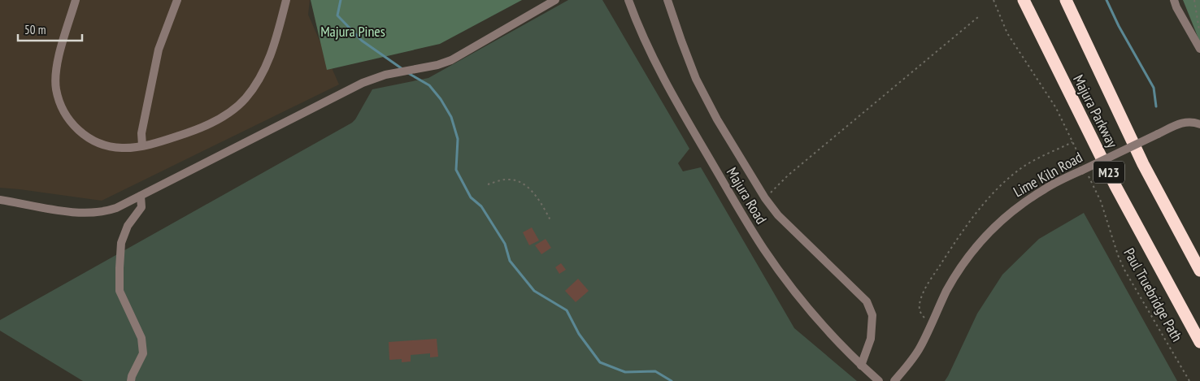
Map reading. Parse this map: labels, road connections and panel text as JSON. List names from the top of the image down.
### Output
{
  "streets": {
    "highway": ["Majura Parkway", "M23"],
    "street": ["Lime Kiln Road", "Majura Road"],
    "path": ["Paul Truebridge Path"]
  },
  "crossings": [
    ["Lime Kiln Road", "Paul Truebridge Path"]
  ],
  "parks": ["Majura Pines"],
  "scale_bar": "50 m"
}
